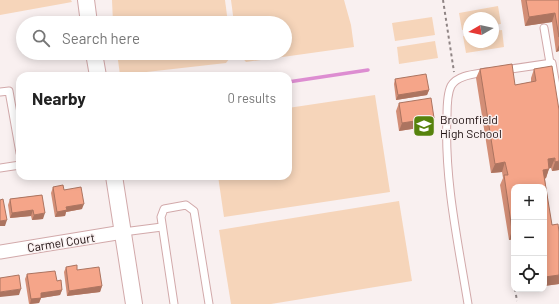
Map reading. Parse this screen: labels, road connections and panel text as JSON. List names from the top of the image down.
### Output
{
  "streets": {
    "street": ["Carmel Court"]
  },
  "places": {
    "school or university": ["Broomfield High School"]
  },
  "north": "left",
  "page": {
    "search": "Search here",
    "heading": ["Nearby", "0 results"],
    "map_buttons": ["+", "−"]
  }
}
